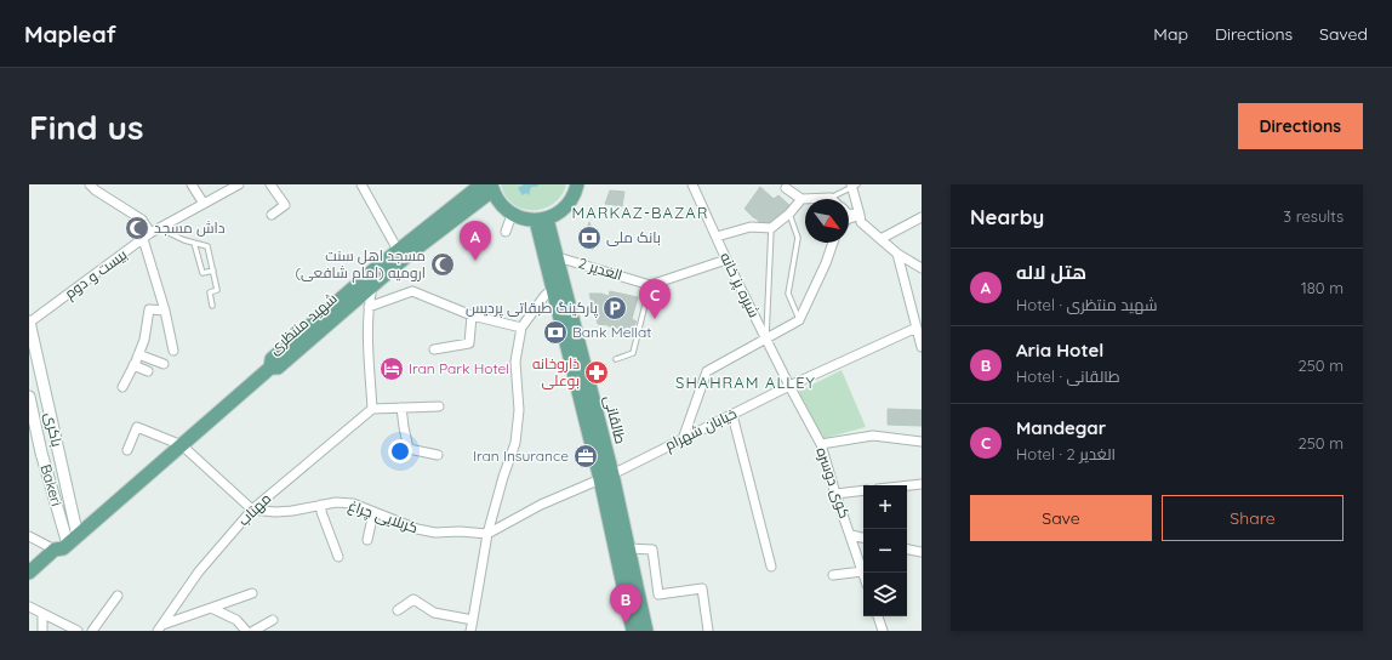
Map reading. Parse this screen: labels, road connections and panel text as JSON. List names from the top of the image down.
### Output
{
  "streets": {
    "main road": [
      "شهید منتظری",
      "طالقانی",
      "باکری",
      "Bakeri"
    ],
    "street": [
      "2 الغدیر",
      "بیست و دوم",
      "شیره پز خانه",
      "خیابان شهرام",
      "کوی دوسره",
      "مهتاب",
      "کربلایی چراغ"
    ]
  },
  "crossings": [
    ["2 الغدیر", "طالقانی"],
    ["بیست و دوم", "باکری"],
    ["شیره پز خانه", "خیابان شهرام"],
    ["شیره پز خانه", "کوی دوسره"],
    ["شهید منتظری", "باکری"],
    ["شهید منتظری", "Bakeri"],
    ["طالقانی", "خیابان شهرام"],
    ["باکری", "Bakeri"],
    ["خیابان شهرام", "کوی دوسره"],
    ["خیابان شهرام", "کربلایی چراغ"],
    ["مهتاب", "کربلایی چراغ"]
  ],
  "districts": ["MARKAZ-BAZAR", "SHAHRAM ALLEY"],
  "places": {
    "mosque": ["داش مسجد", "مسجد اهل سنت ارومیه (امام شافعی)"],
    "bank": ["بانک ملی", "Bank Mellat"],
    "parking": ["پارکینگ طبقاتی پردیس"],
    "hotel": ["Iran Park Hotel"],
    "pharmacy": ["ذاروخانه بوعلی"],
    "office": ["Iran Insurance"]
  },
  "north": "bottom right",
  "page": {
    "header": "Mapleaf",
    "nav": ["Map", "Directions", "Saved"],
    "buttons": [
      "Directions",
      ["Save", "Share"]
    ],
    "title": "Find us",
    "heading": ["Nearby", "3 results"],
    "pins": ["A", "C", "B"],
    "list": [
      {
        "mark": "A",
        "name": "هتل لاله",
        "note": "Hotel · شهید منتظری",
        "value": "180 m"
      },
      {
        "mark": "B",
        "name": "Aria Hotel",
        "note": "Hotel · طالقانی",
        "value": "250 m"
      },
      {
        "mark": "C",
        "name": "Mandegar",
        "note": "Hotel · 2 الغدیر",
        "value": "250 m"
      }
    ],
    "map_buttons": ["+", "−"]
  }
}
